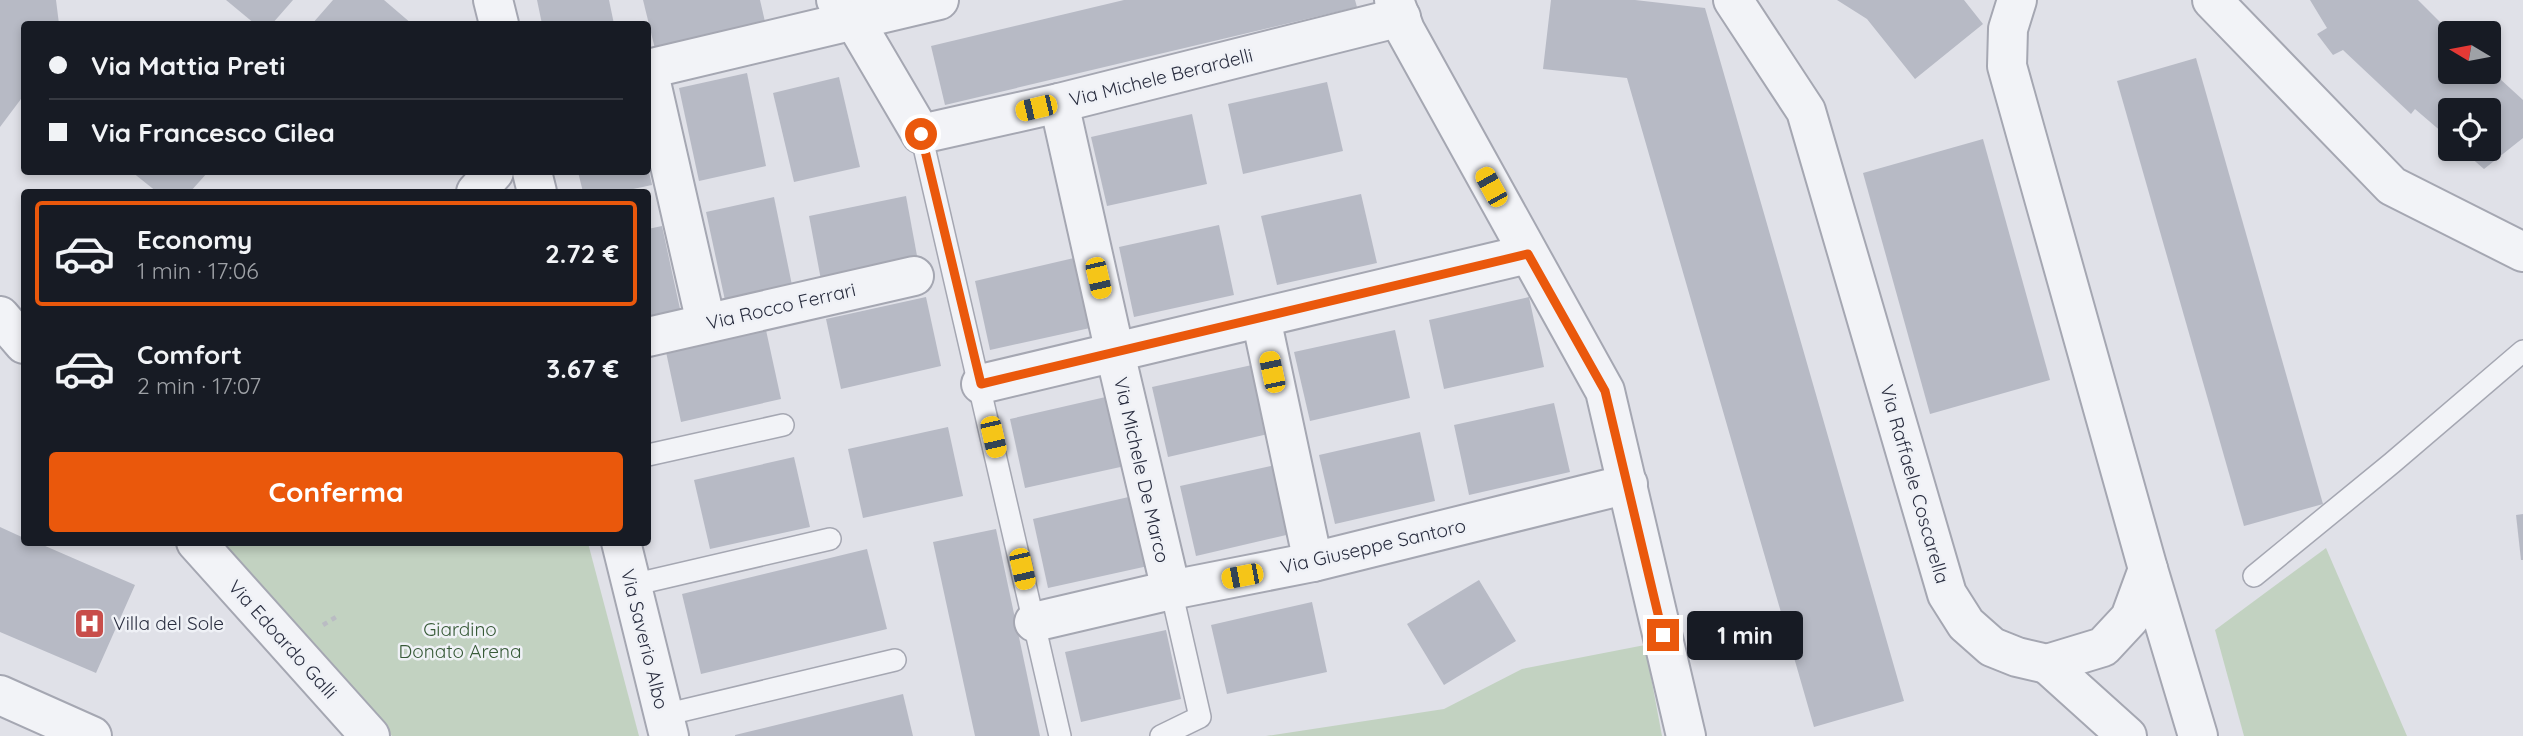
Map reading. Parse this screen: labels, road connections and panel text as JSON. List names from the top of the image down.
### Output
{
  "streets": {
    "street": [
      "Via Michele Berardelli",
      "Via Rocco Ferrari",
      "Via Michele De Marco",
      "Via Raffaele Coscarella",
      "Via Giuseppe Santoro",
      "Via Edoardo Galli",
      "Via Saverio Albo"
    ]
  },
  "crossings": [
    ["Via Michele Berardelli", "Via Michele De Marco"],
    ["Via Michele De Marco", "Via Giuseppe Santoro"]
  ],
  "parks": ["Giardino Donato Arena"],
  "places": {
    "hospital": ["Villa del Sole"]
  },
  "north": "left",
  "page": {
    "banner": ["Via Mattia Preti", "Via Francesco Cilea"],
    "list": [
      {
        "name": "Economy",
        "note": "1 min · 17:06",
        "value": "2.72 €"
      },
      {
        "name": "Comfort",
        "note": "2 min · 17:07",
        "value": "3.67 €"
      }
    ],
    "buttons": "Conferma",
    "bubble": "1 min"
  }
}
